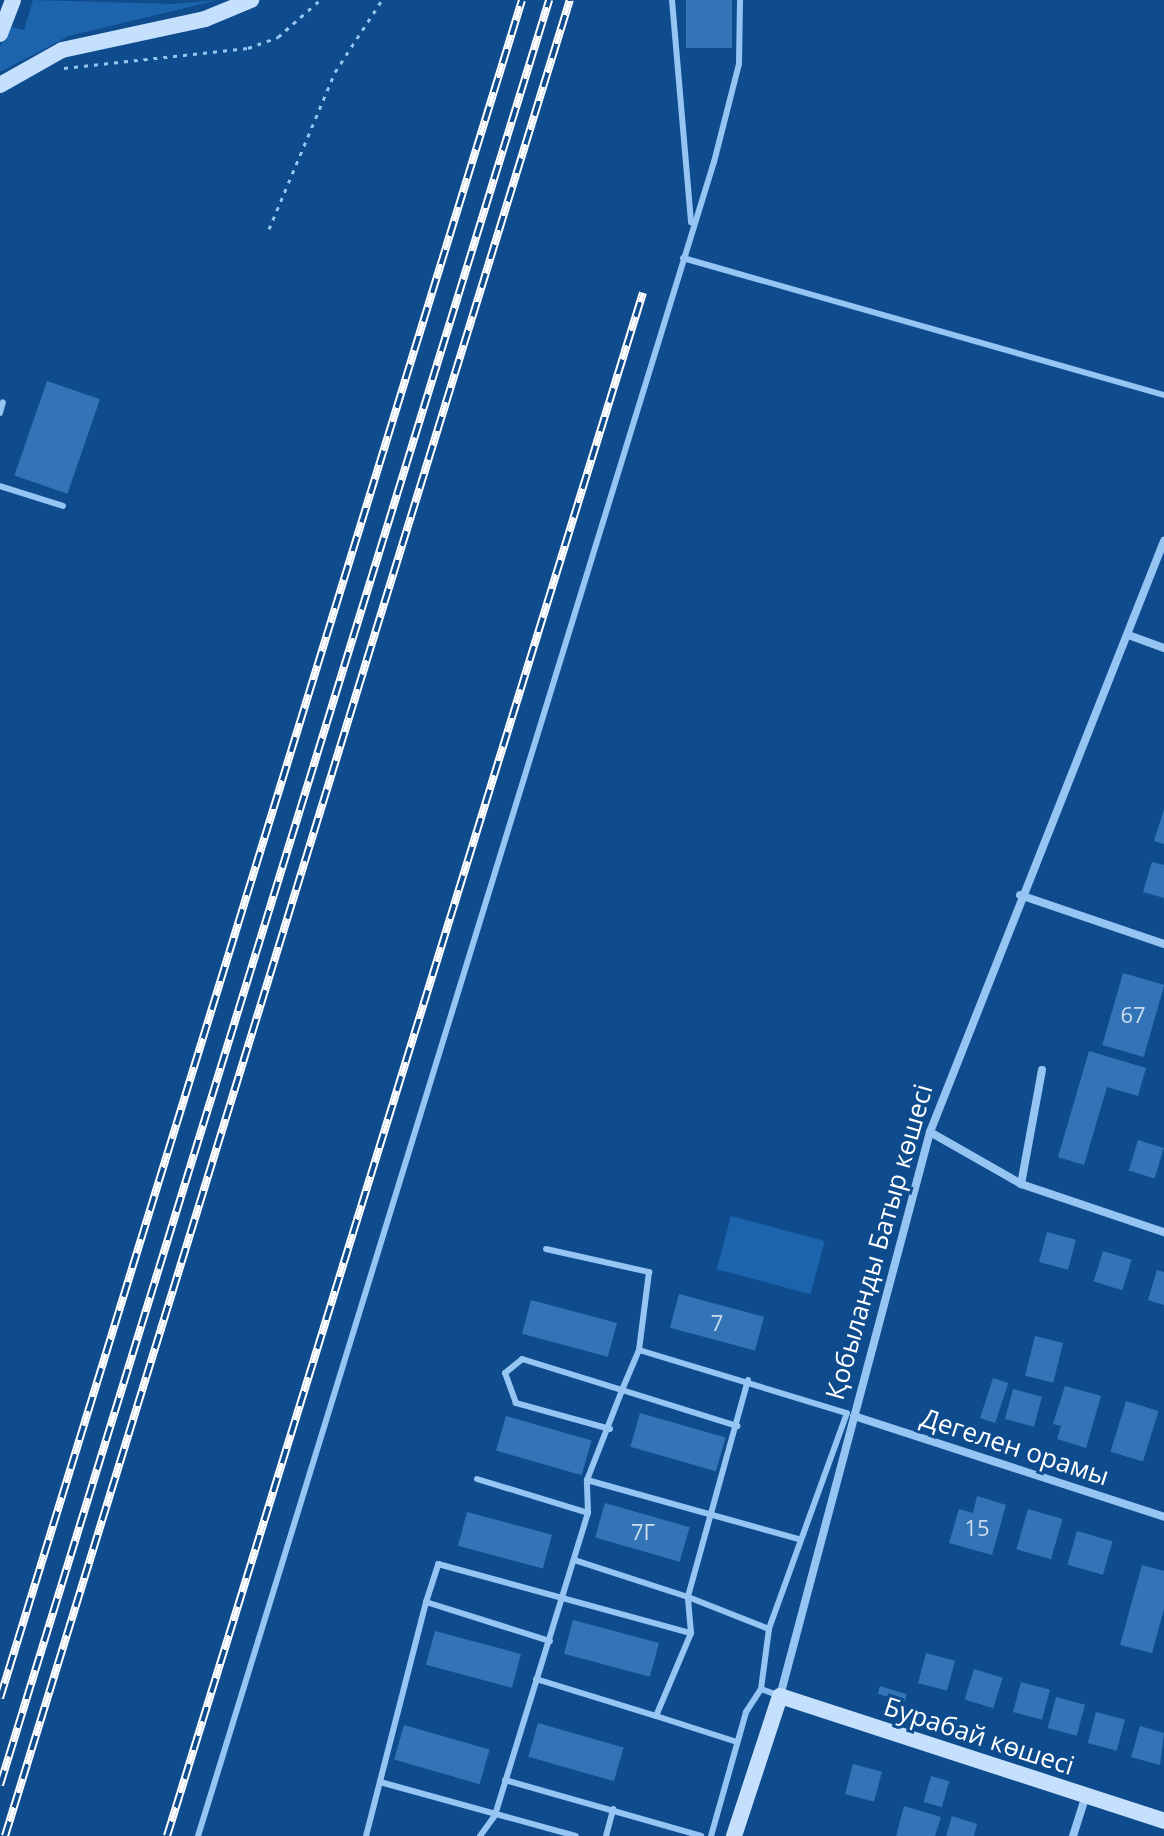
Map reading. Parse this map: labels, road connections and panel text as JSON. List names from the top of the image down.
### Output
{
  "streets": {
    "street": ["Қобыланды Батыр көшесі", "Дегелен орамы", "Бурабай көшесі"]
  },
  "crossings": [
    ["Қобыланды Батыр көшесі", "Дегелен орамы"],
    ["Қобыланды Батыр көшесі", "Бурабай көшесі"]
  ],
  "house_numbers": [
    "67",
    "7",
    "15",
    "7Г"
  ]
}
